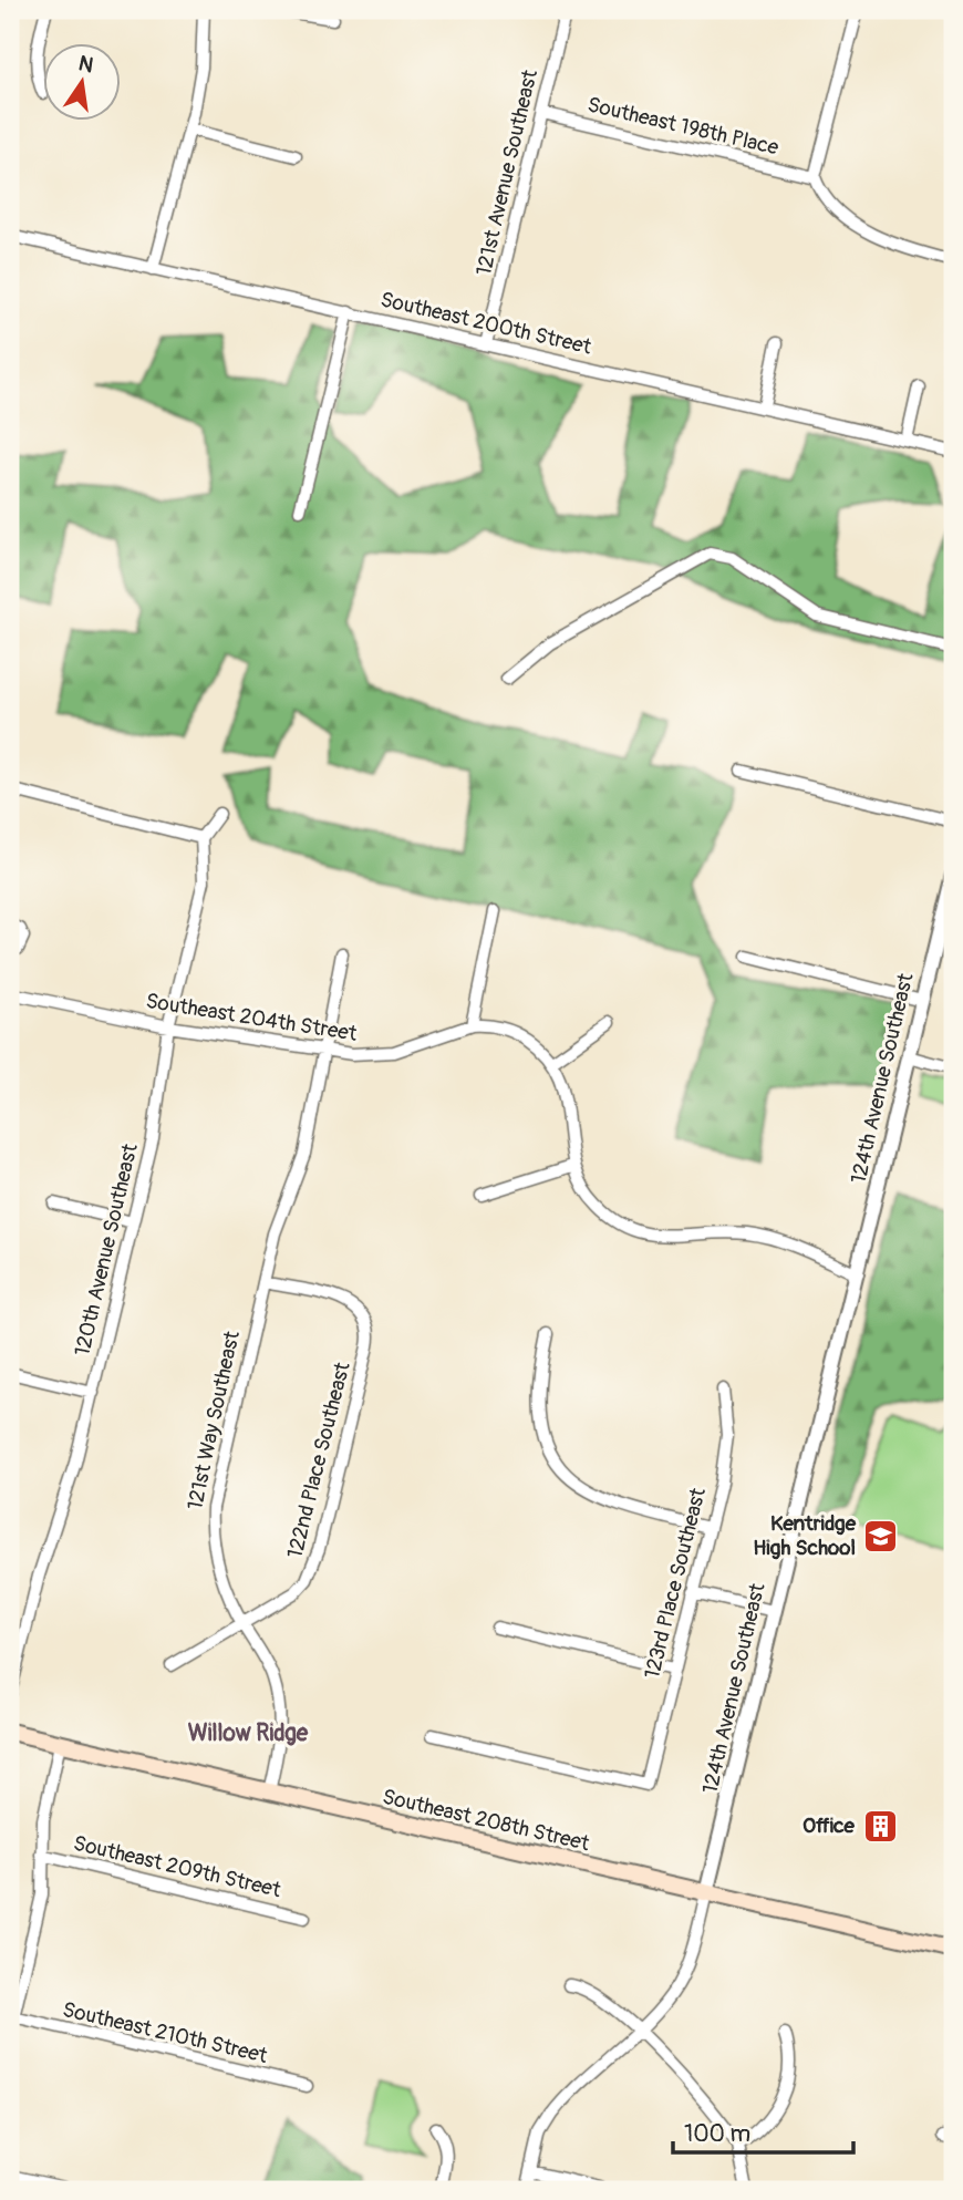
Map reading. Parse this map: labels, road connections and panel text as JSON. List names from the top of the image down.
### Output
{
  "streets": {
    "main road": ["Southeast 208th Street"],
    "street": [
      "Southeast 198th Place",
      "121st Avenue Southeast",
      "Southeast 200th Street",
      "Southeast 204th Street",
      "124th Avenue Southeast",
      "120th Avenue Southeast",
      "121st Way Southeast",
      "122nd Place Southeast",
      "123rd Place Southeast",
      "Southeast 209th Street",
      "Southeast 210th Street"
    ]
  },
  "crossings": [
    ["Southeast 198th Place", "121st Avenue Southeast"],
    ["121st Avenue Southeast", "Southeast 200th Street"],
    ["Southeast 204th Street", "124th Avenue Southeast"],
    ["Southeast 204th Street", "120th Avenue Southeast"],
    ["Southeast 204th Street", "121st Way Southeast"],
    ["124th Avenue Southeast", "Southeast 208th Street"],
    ["121st Way Southeast", "122nd Place Southeast"],
    ["121st Way Southeast", "Southeast 208th Street"]
  ],
  "districts": ["Willow Ridge"],
  "places": {
    "school or university": ["Kentridge High School"],
    "building": ["Office"]
  },
  "scale_bar": "100 m",
  "north": "top"
}
